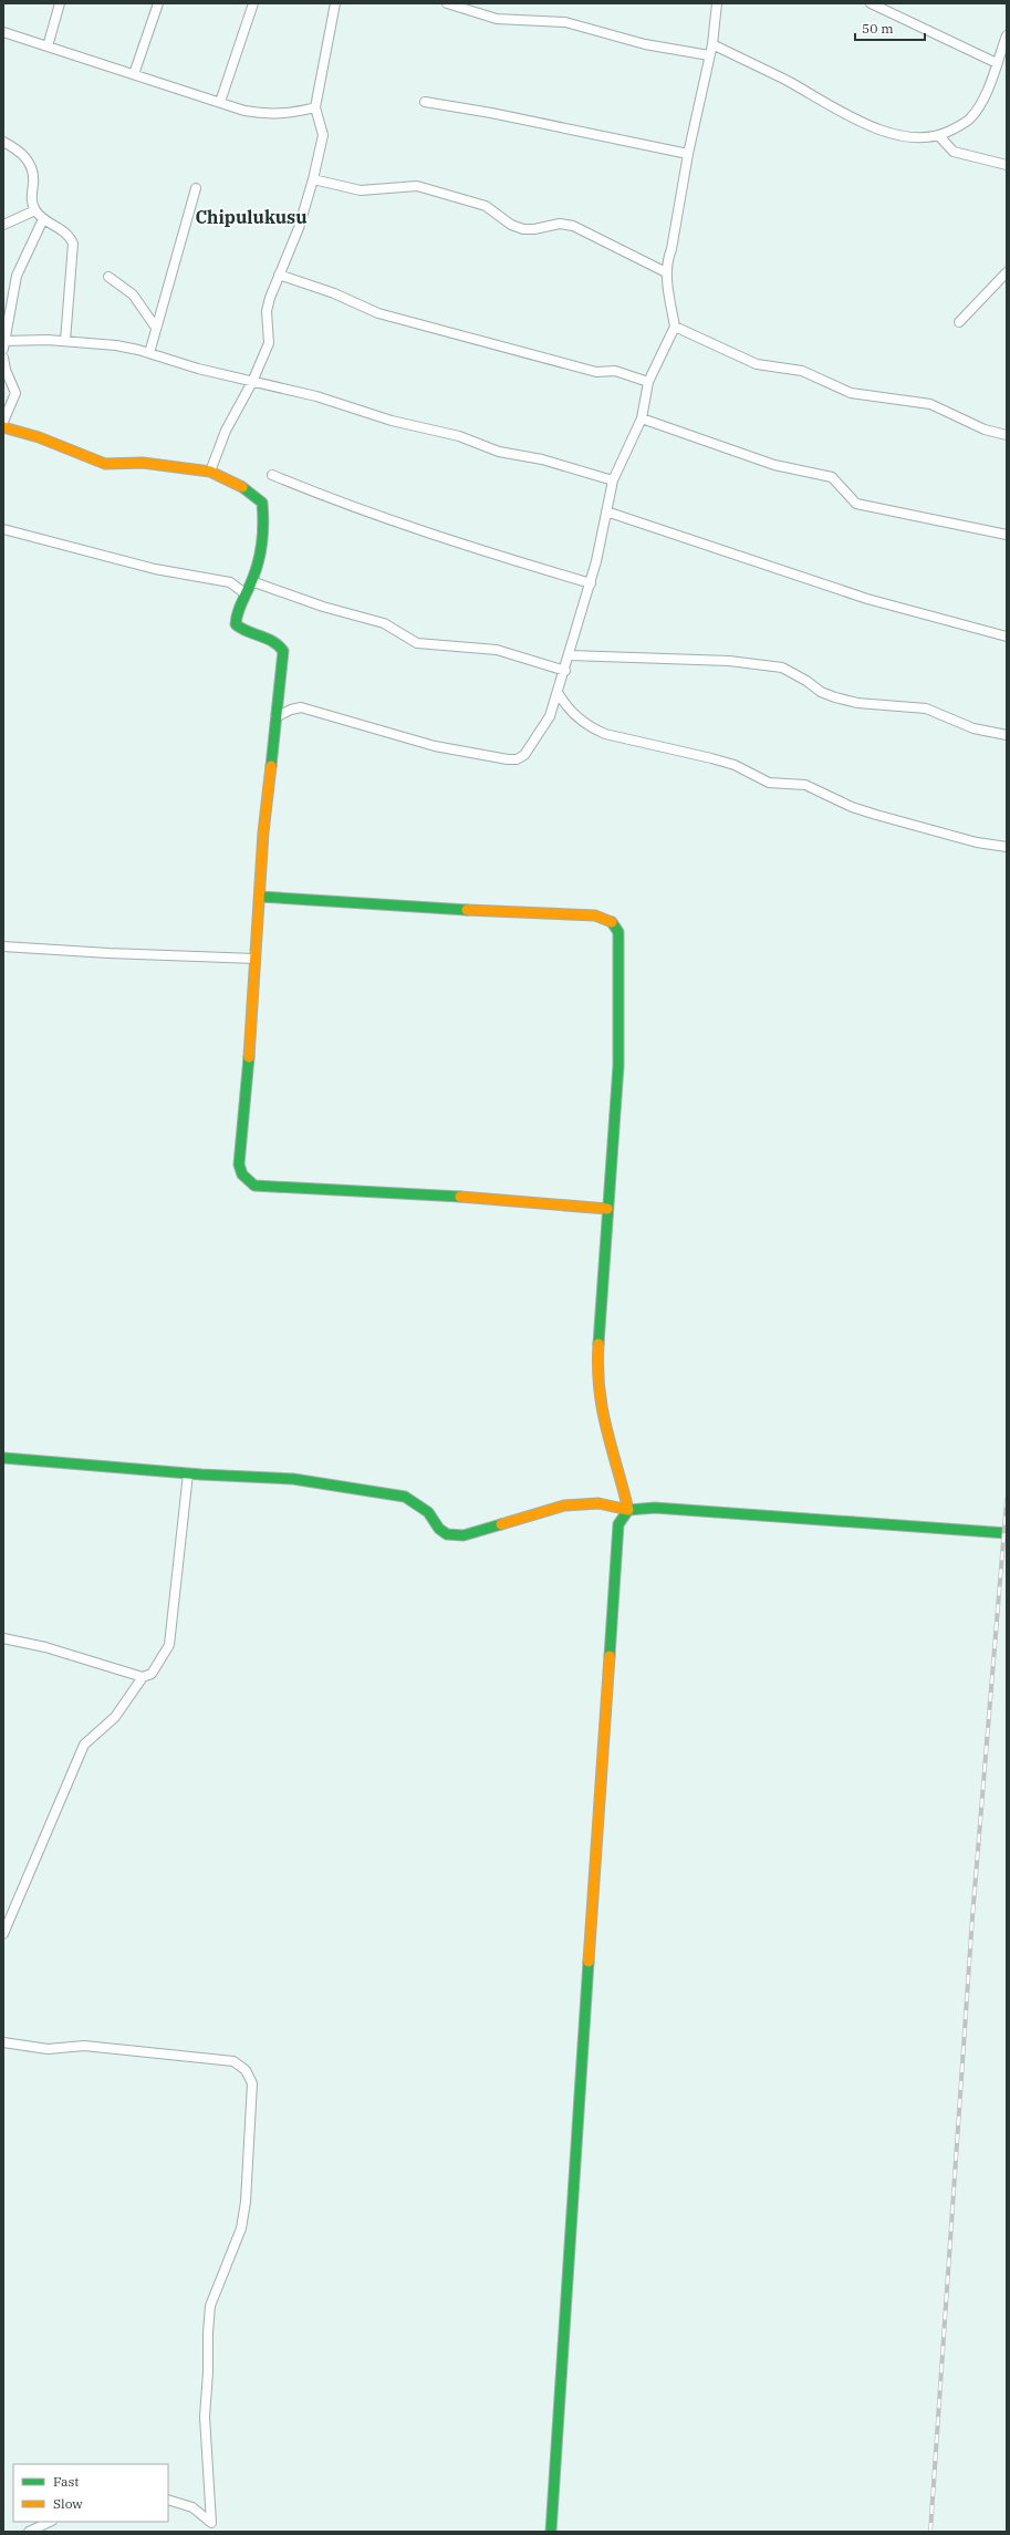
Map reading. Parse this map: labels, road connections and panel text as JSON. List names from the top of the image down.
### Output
{
  "districts": ["Chipulukusu"],
  "legend": ["Fast", "Slow"],
  "scale_bar": "50 m"
}
